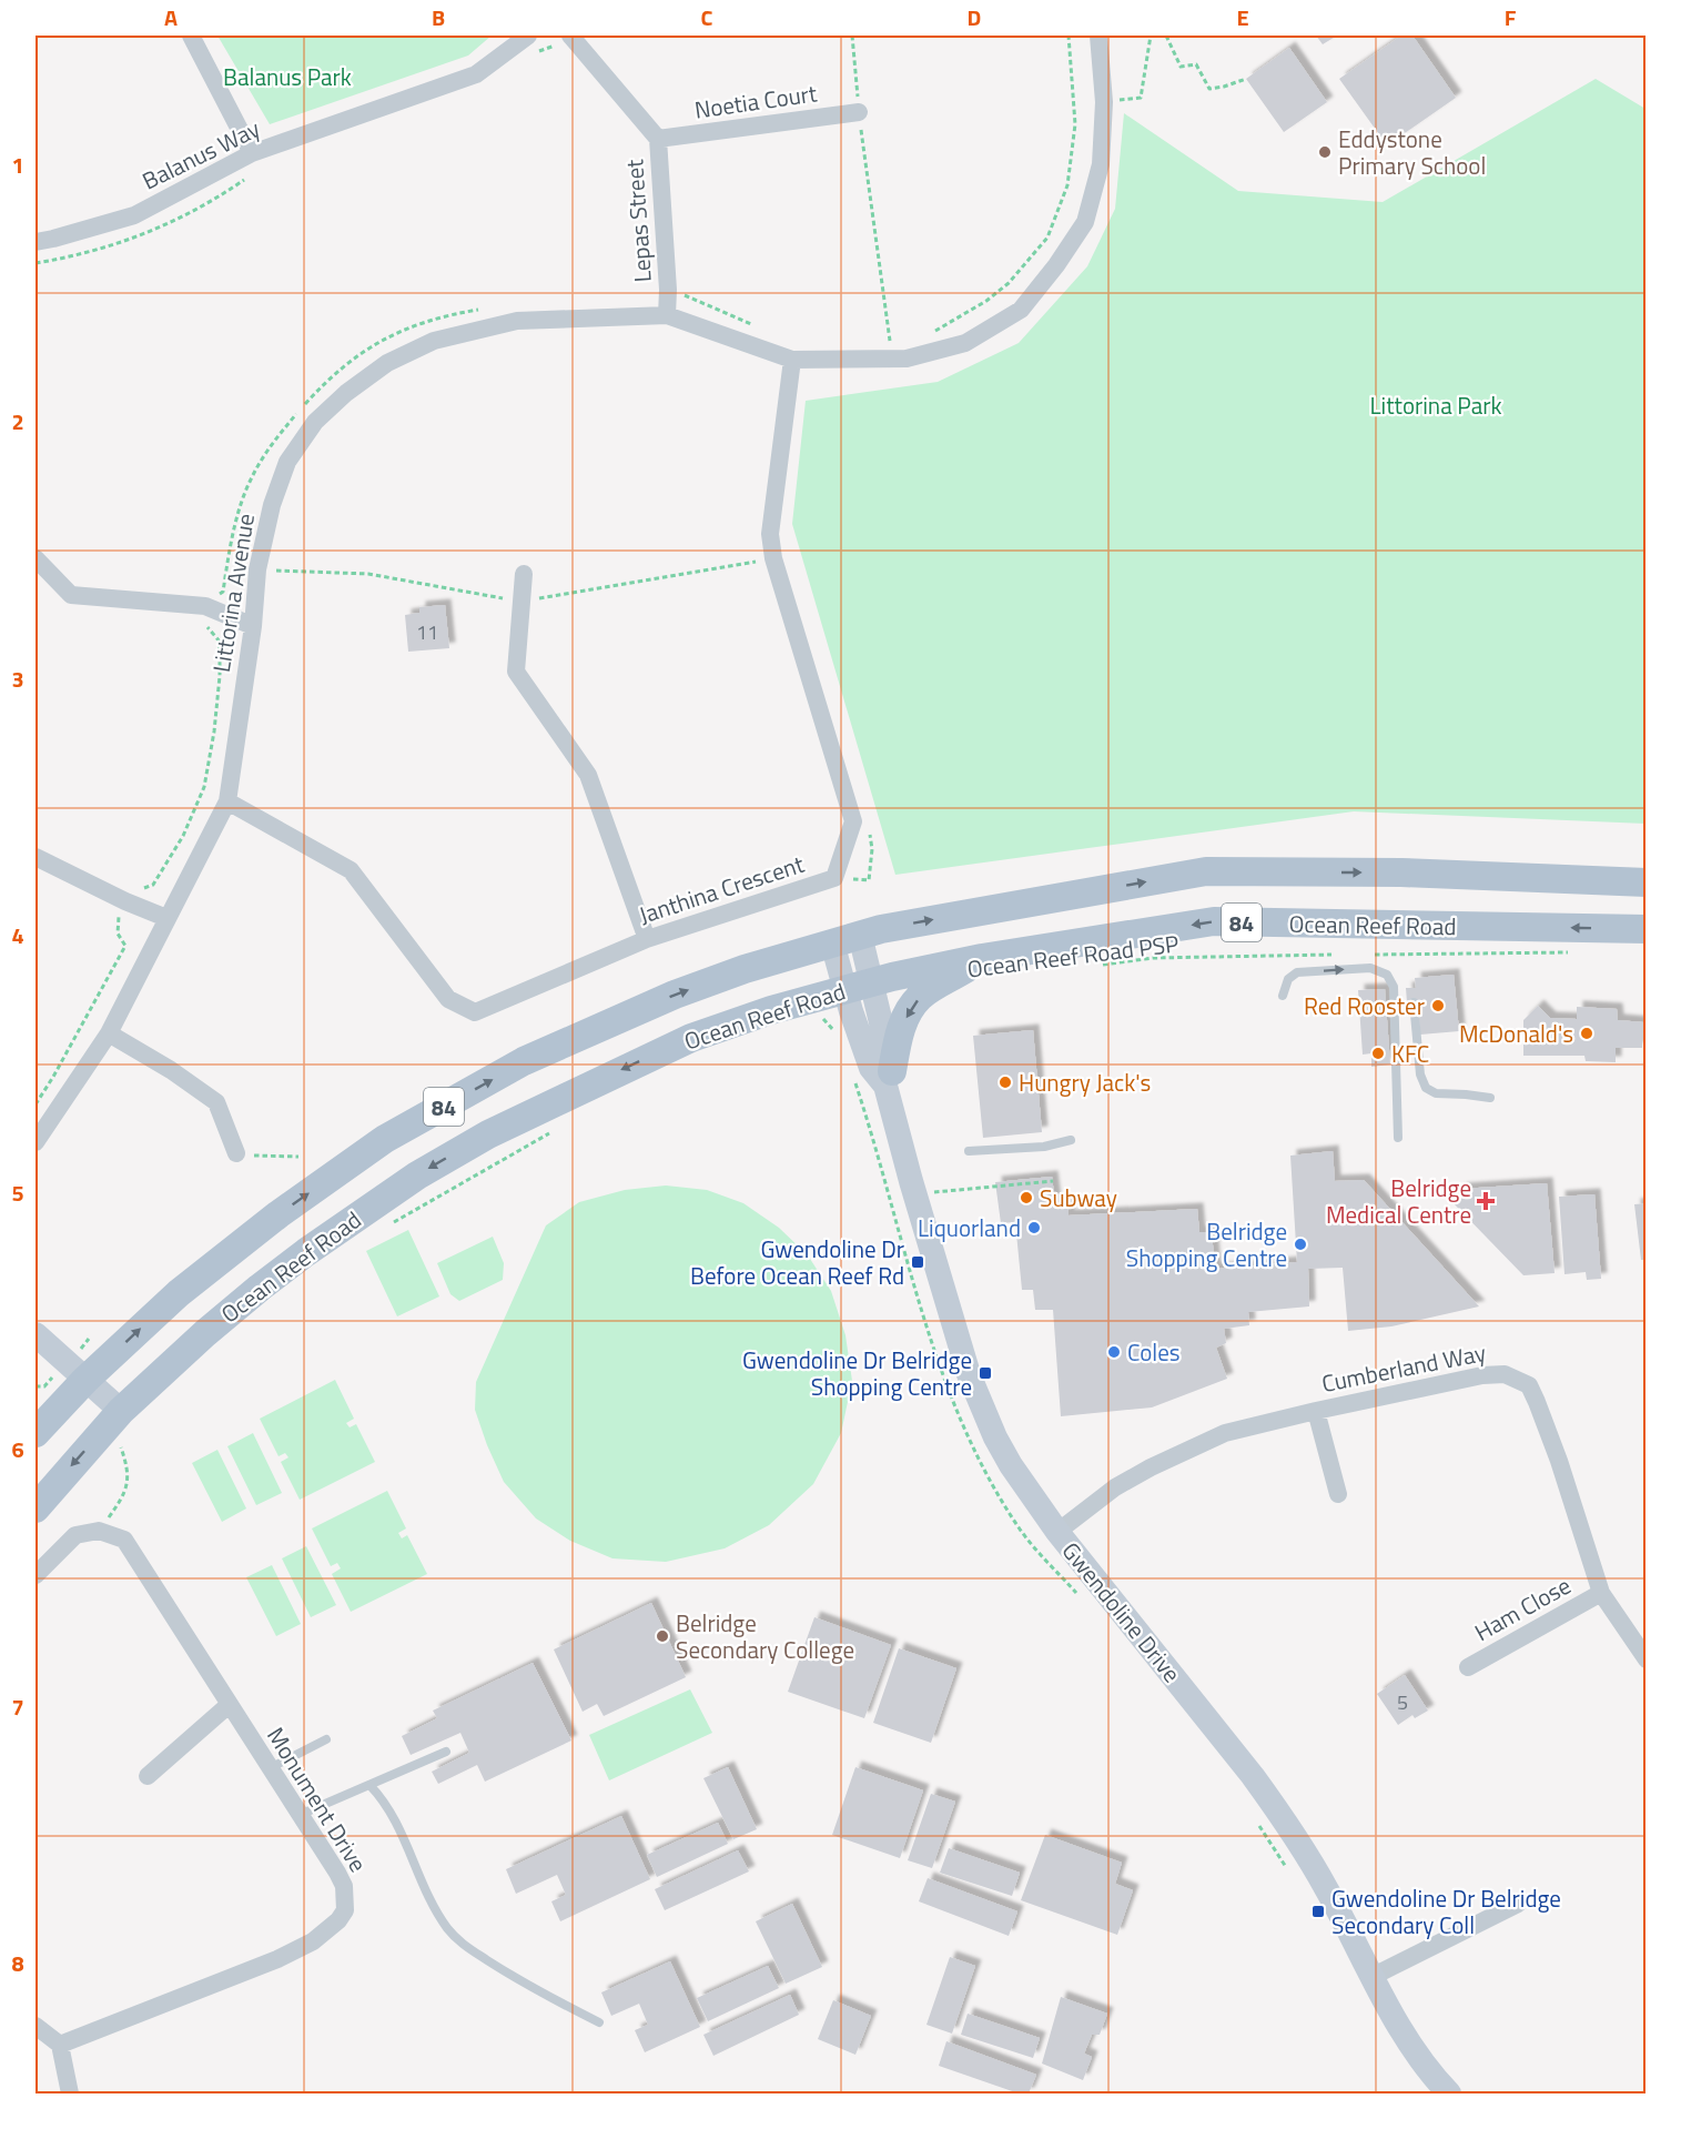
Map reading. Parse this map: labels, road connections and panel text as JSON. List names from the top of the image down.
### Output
{
  "streets": {
    "main road": ["84", "Ocean Reef Road"],
    "street": [
      "Noetia Court",
      "Balanus Way",
      "Lepas Street",
      "Littorina Avenue",
      "Janthina Crescent",
      "Cumberland Way",
      "Ham Close",
      "Gwendoline Drive",
      "Monument Drive"
    ],
    "path": ["Ocean Reef Road PSP"]
  },
  "crossings": [
    ["Noetia Court", "Lepas Street"],
    ["Lepas Street", "Littorina Avenue"],
    ["Littorina Avenue", "Janthina Crescent"],
    ["Ocean Reef Road", "Gwendoline Drive"],
    ["Cumberland Way", "Ham Close"],
    ["Cumberland Way", "Gwendoline Drive"]
  ],
  "parks": ["Balanus Park", "Littorina Park"],
  "places": {
    "other": [
      "Eddystone Primary School",
      "Red Rooster",
      "McDonald's",
      "KFC",
      "Hungry Jack's",
      "Subway",
      "Liquorland",
      "Belridge Shopping Centre",
      "Coles",
      "Belridge Secondary College"
    ],
    "health": ["Belridge Medical Centre"],
    "transit": ["Gwendoline Dr Before Ocean Reef Rd", "Gwendoline Dr Belridge Shopping Centre", "Gwendoline Dr Belridge Secondary Coll"]
  },
  "house_numbers": ["11", "5"],
  "grid": {
    "columns": [
      "A",
      "B",
      "C",
      "D",
      "E",
      "F"
    ],
    "rows": [
      "1",
      "2",
      "3",
      "4",
      "5",
      "6",
      "7",
      "8"
    ]
  }
}
